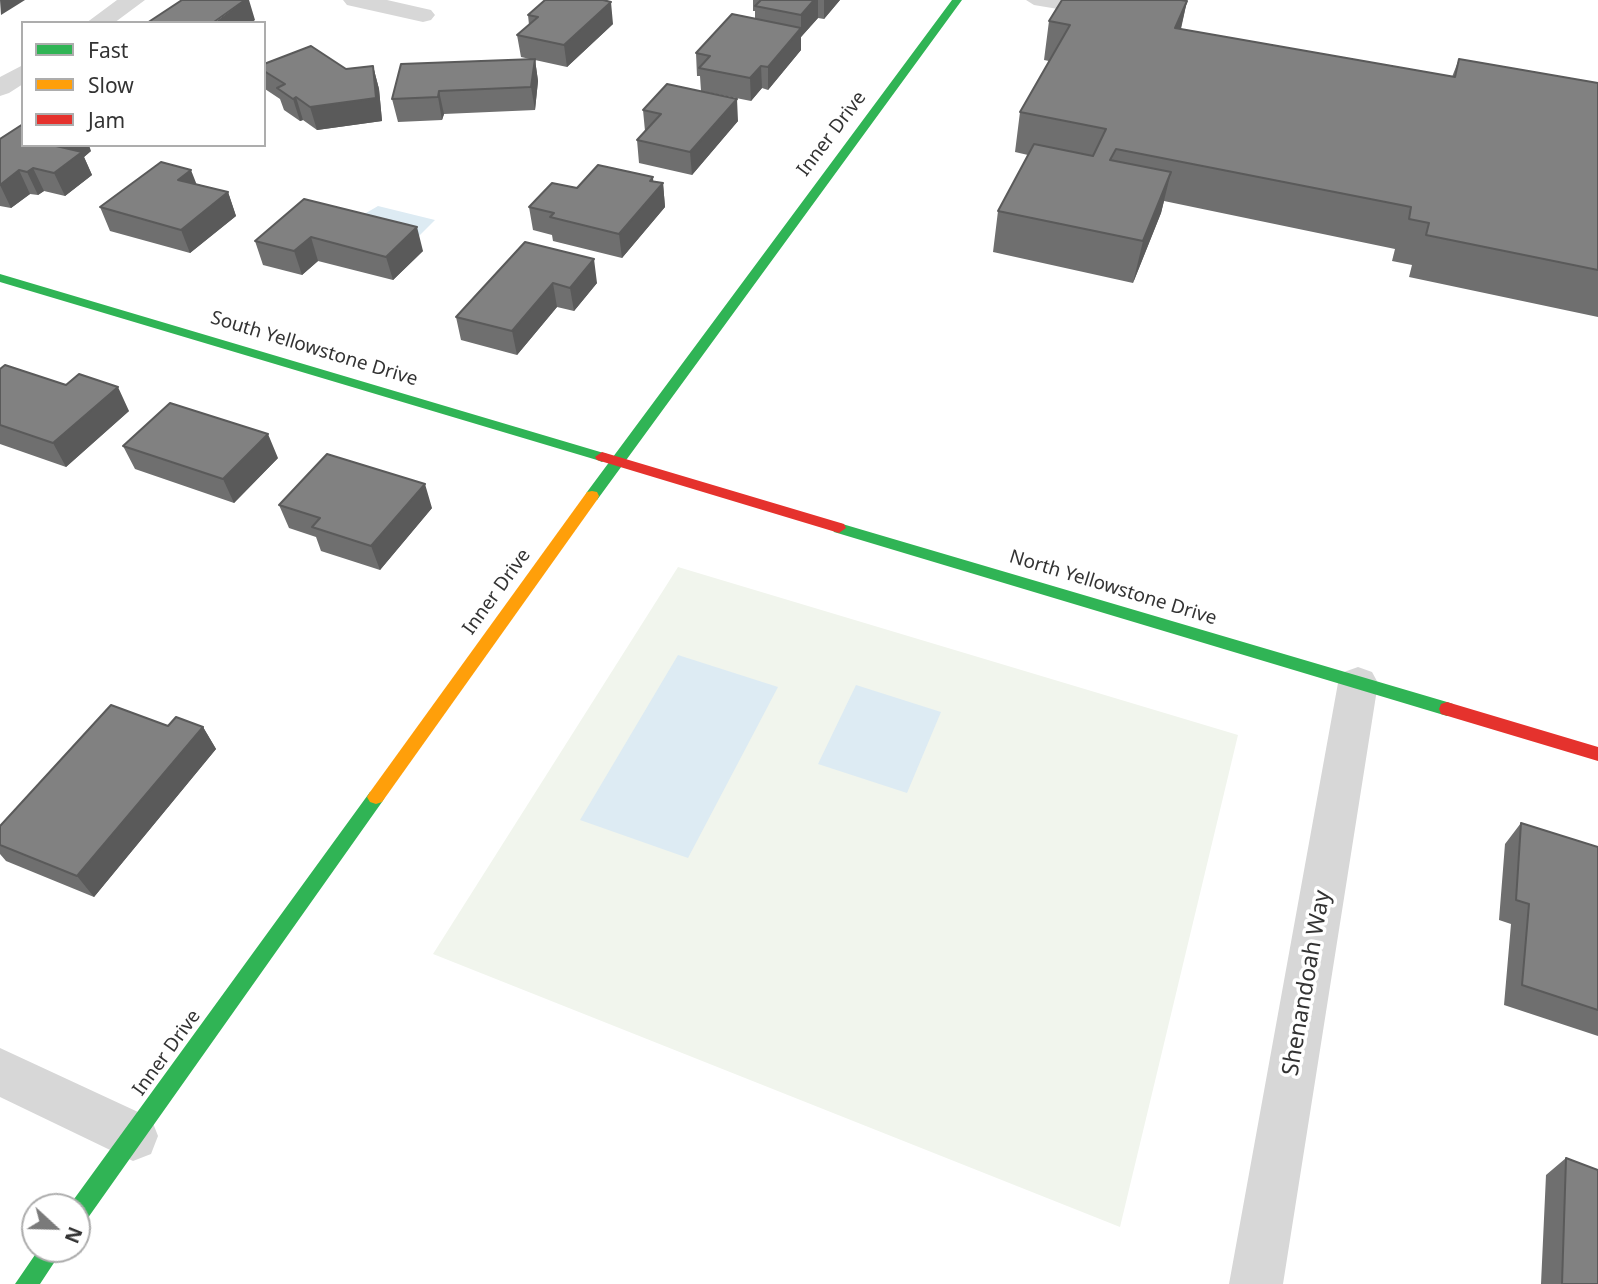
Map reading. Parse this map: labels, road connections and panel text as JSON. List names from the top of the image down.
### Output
{
  "streets": {
    "street": [
      "Inner Drive",
      "South Yellowstone Drive",
      "North Yellowstone Drive",
      "Shenandoah Way"
    ]
  },
  "crossings": [
    ["Inner Drive", "South Yellowstone Drive"],
    ["Inner Drive", "North Yellowstone Drive"],
    ["South Yellowstone Drive", "North Yellowstone Drive"],
    ["North Yellowstone Drive", "Shenandoah Way"]
  ],
  "legend": ["Fast", "Slow", "Jam"],
  "north": "right"
}
